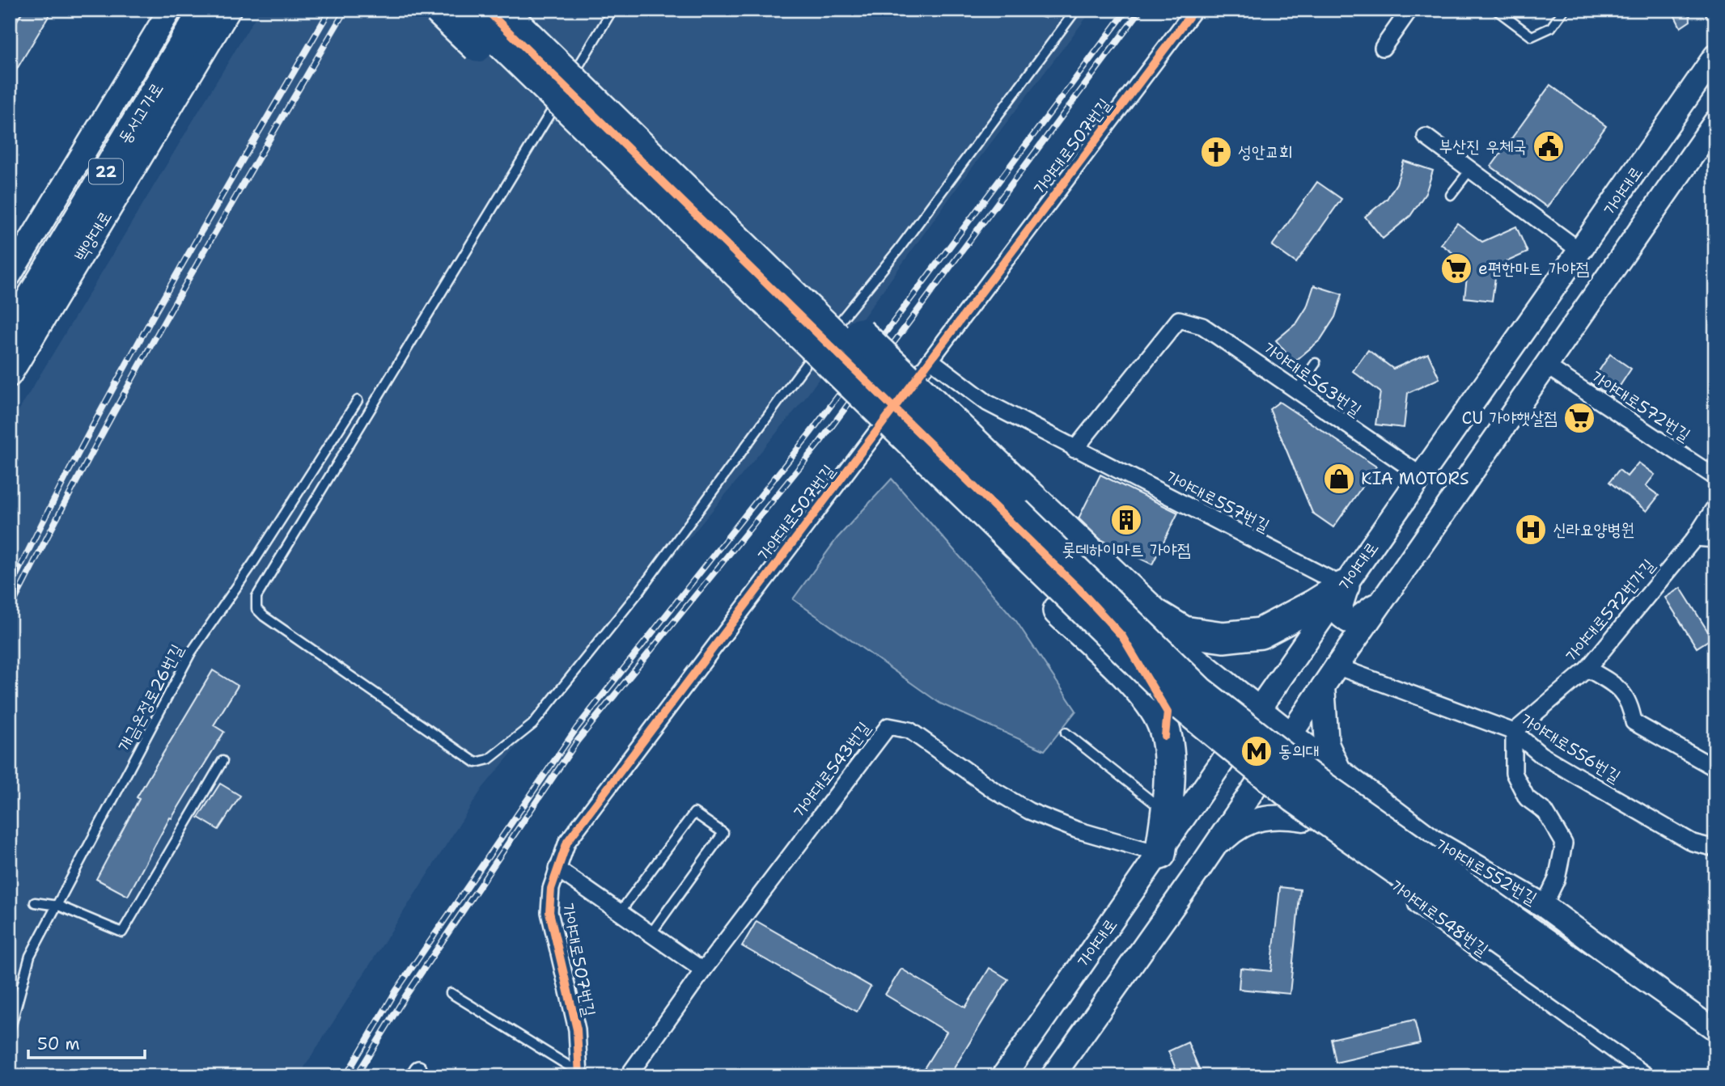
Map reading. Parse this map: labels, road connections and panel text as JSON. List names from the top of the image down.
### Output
{
  "streets": {
    "highway": ["동서고가로", "22"],
    "main road": [
      "가야대로",
      "백양대로",
      "가야대로552번길",
      "가야대로548번길"
    ],
    "street": [
      "가야대로507번길",
      "가야대로563번길",
      "가야대로572번길",
      "가야대로557번길",
      "가야대로572번가길",
      "가야대로556번길",
      "가야대로543번길"
    ],
    "lane": ["개금온정로26번길"]
  },
  "crossings": [
    ["가야대로507번길", "가야대로557번길"],
    ["가야대로", "가야대로563번길"],
    ["가야대로", "가야대로557번길"],
    ["가야대로", "가야대로543번길"],
    ["가야대로", "가야대로552번길"],
    ["가야대로", "가야대로548번길"],
    ["가야대로563번길", "가야대로557번길"],
    ["가야대로572번가길", "가야대로556번길"]
  ],
  "places": {
    "public building": ["부산진 우체국"],
    "church": ["성안교회"],
    "supermarket": ["e편한마트 가야점", "CU 가야햇살점"],
    "shop": ["KIA MOTORS"],
    "building": ["롯데하이마트 가야점"],
    "hospital": ["신라요양병원"],
    "metro station": ["동의대"]
  },
  "scale_bar": "50 m"
}
